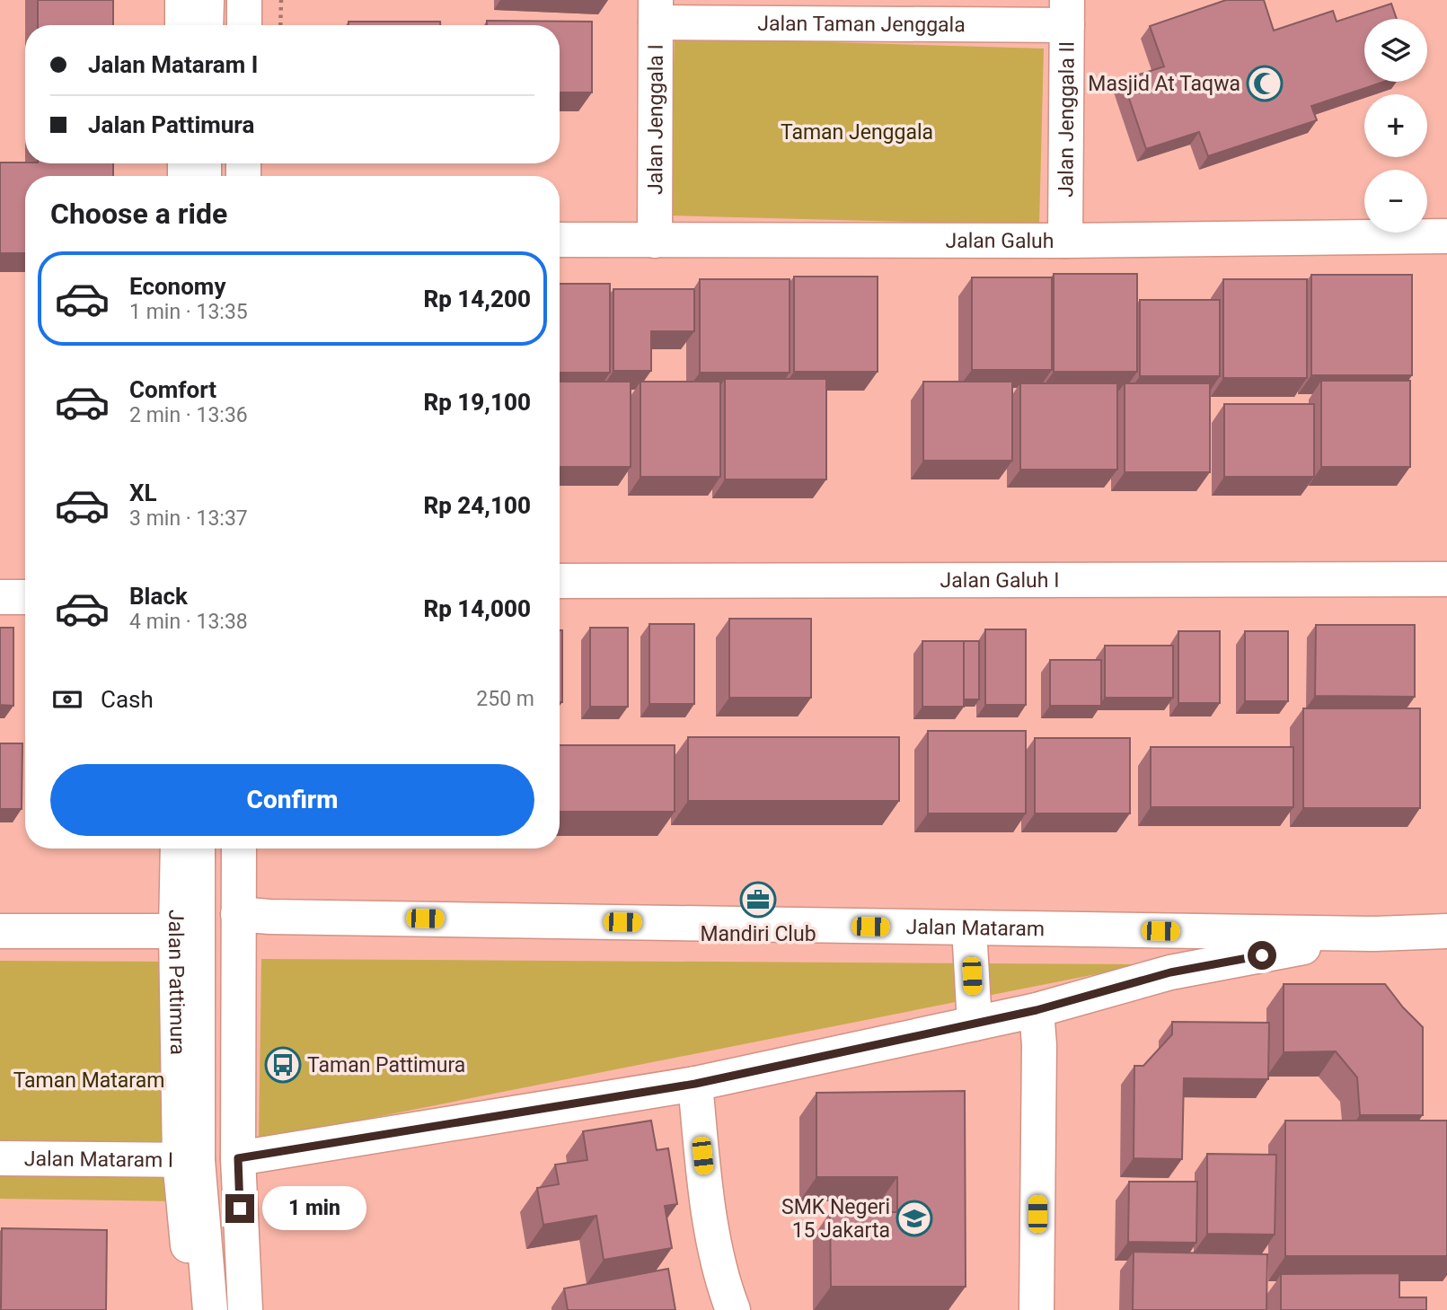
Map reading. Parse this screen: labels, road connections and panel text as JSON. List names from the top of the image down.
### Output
{
  "streets": {
    "street": [
      "Jalan Taman Jenggala",
      "Jalan Jenggala I",
      "Jalan Jenggala II",
      "Jalan Galuh",
      "Jalan Galuh I",
      "Jalan Mataram",
      "Jalan Pattimura",
      "Jalan Mataram I"
    ]
  },
  "crossings": [
    ["Jalan Taman Jenggala", "Jalan Jenggala I"],
    ["Jalan Taman Jenggala", "Jalan Jenggala II"],
    ["Jalan Jenggala I", "Jalan Galuh"],
    ["Jalan Jenggala II", "Jalan Galuh"],
    ["Jalan Pattimura", "Jalan Mataram I"]
  ],
  "parks": ["Taman Jenggala", "Taman Mataram"],
  "places": {
    "mosque": ["Masjid At Taqwa"],
    "office": ["Mandiri Club"],
    "bus stop": ["Taman Pattimura"],
    "school or university": ["SMK Negeri 15 Jakarta"]
  },
  "page": {
    "map_buttons": ["+", "−"],
    "banner": ["Jalan Mataram I", "Jalan Pattimura"],
    "heading": "Choose a ride",
    "list": [
      {
        "name": "Economy",
        "note": "1 min · 13:35",
        "value": "Rp 14,200"
      },
      {
        "name": "Comfort",
        "note": "2 min · 13:36",
        "value": "Rp 19,100"
      },
      {
        "name": "XL",
        "note": "3 min · 13:37",
        "value": "Rp 24,100"
      },
      {
        "name": "Black",
        "note": "4 min · 13:38",
        "value": "Rp 14,000"
      }
    ],
    "pay": ["Cash", "250 m"],
    "buttons": "Confirm",
    "bubble": "1 min"
  }
}
